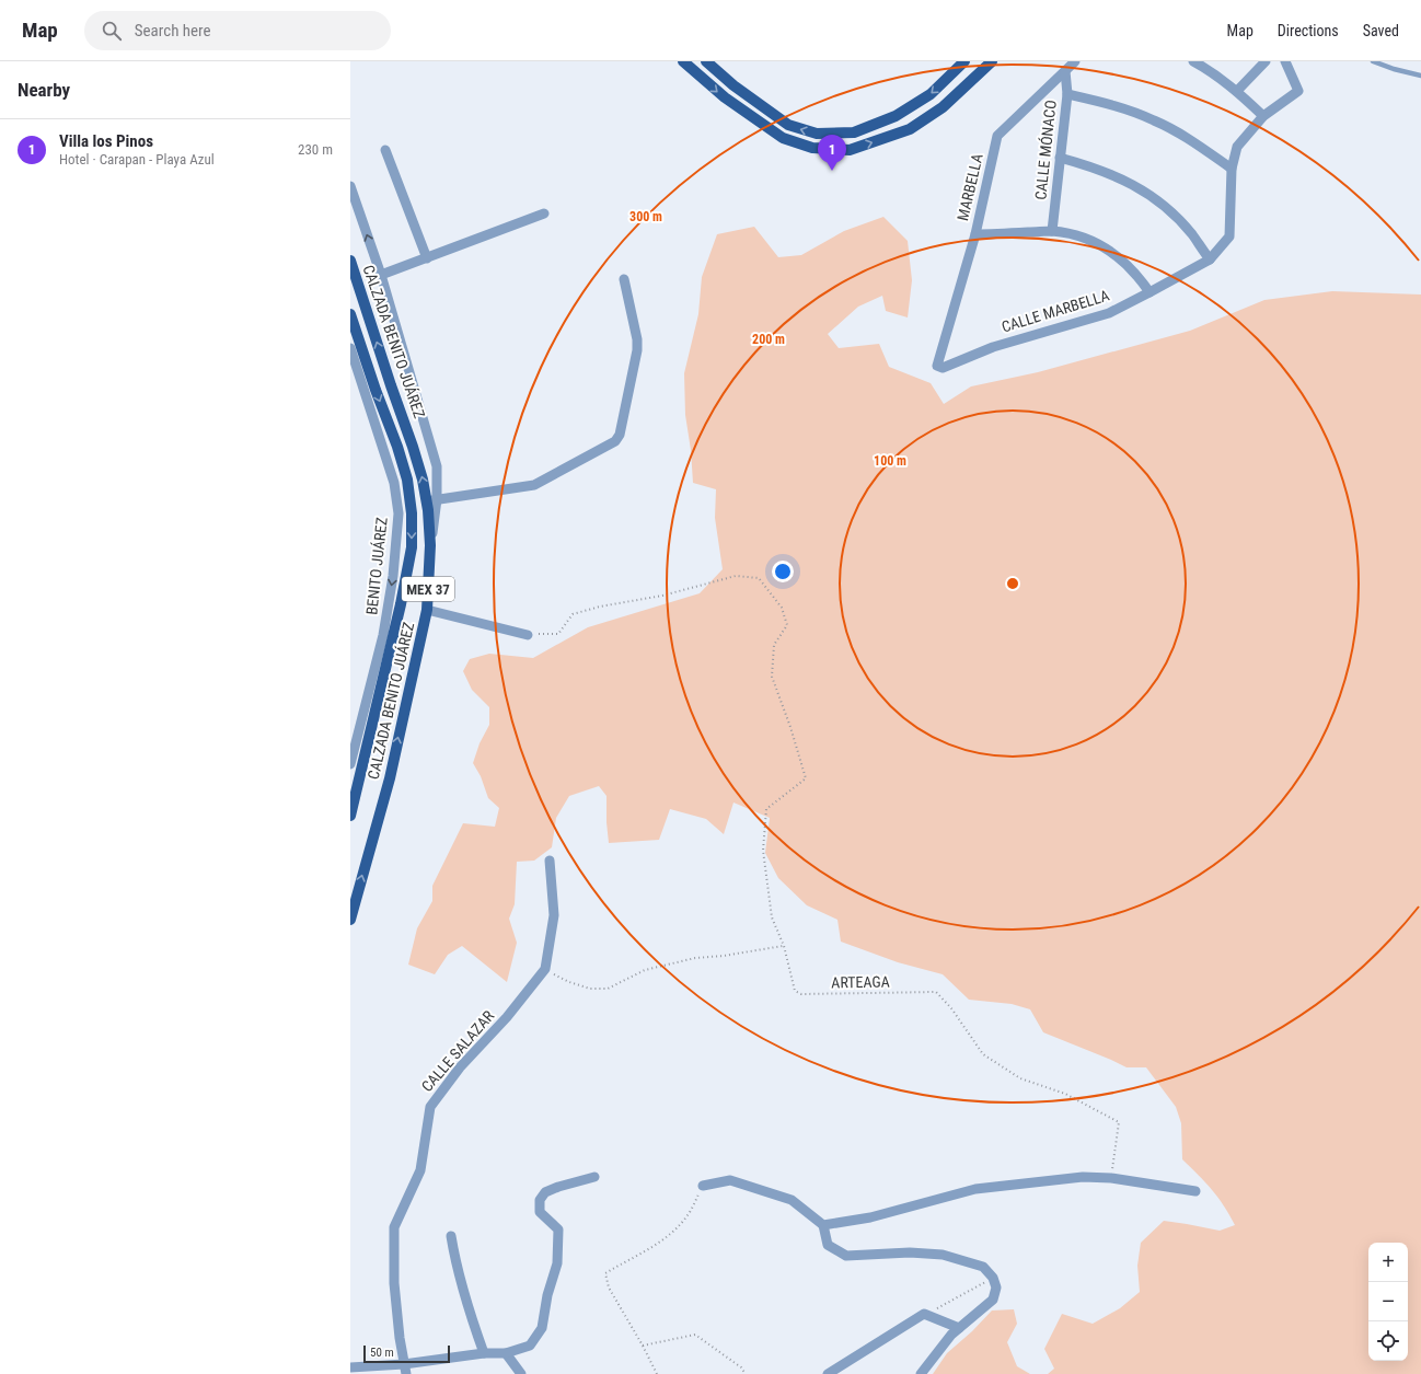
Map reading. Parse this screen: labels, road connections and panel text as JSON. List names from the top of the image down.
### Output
{
  "streets": {
    "main road": ["CALZADA BENITO JUÁREZ", "MEX 37"],
    "street": [
      "CALLE MÓNACO",
      "MARBELLA",
      "CALLE MARBELLA",
      "BENITO JUÁREZ",
      "CALLE SALAZAR"
    ],
    "path": ["ARTEAGA"]
  },
  "crossings": [
    ["CALLE MÓNACO", "MARBELLA"],
    ["MARBELLA", "CALLE MARBELLA"]
  ],
  "scale_bar": "50 m",
  "page": {
    "header": "Map",
    "search": "Search here",
    "nav": ["Map", "Directions", "Saved"],
    "heading": "Nearby",
    "list": [
      {
        "mark": "1",
        "name": "Villa los Pinos",
        "note": "Hotel · Carapan - Playa Azul",
        "value": "230 m"
      }
    ],
    "pins": "1",
    "map_buttons": ["+", "−"],
    "scale": "50 m"
  },
  "rings": ["300 m", "200 m", "100 m"]
}
